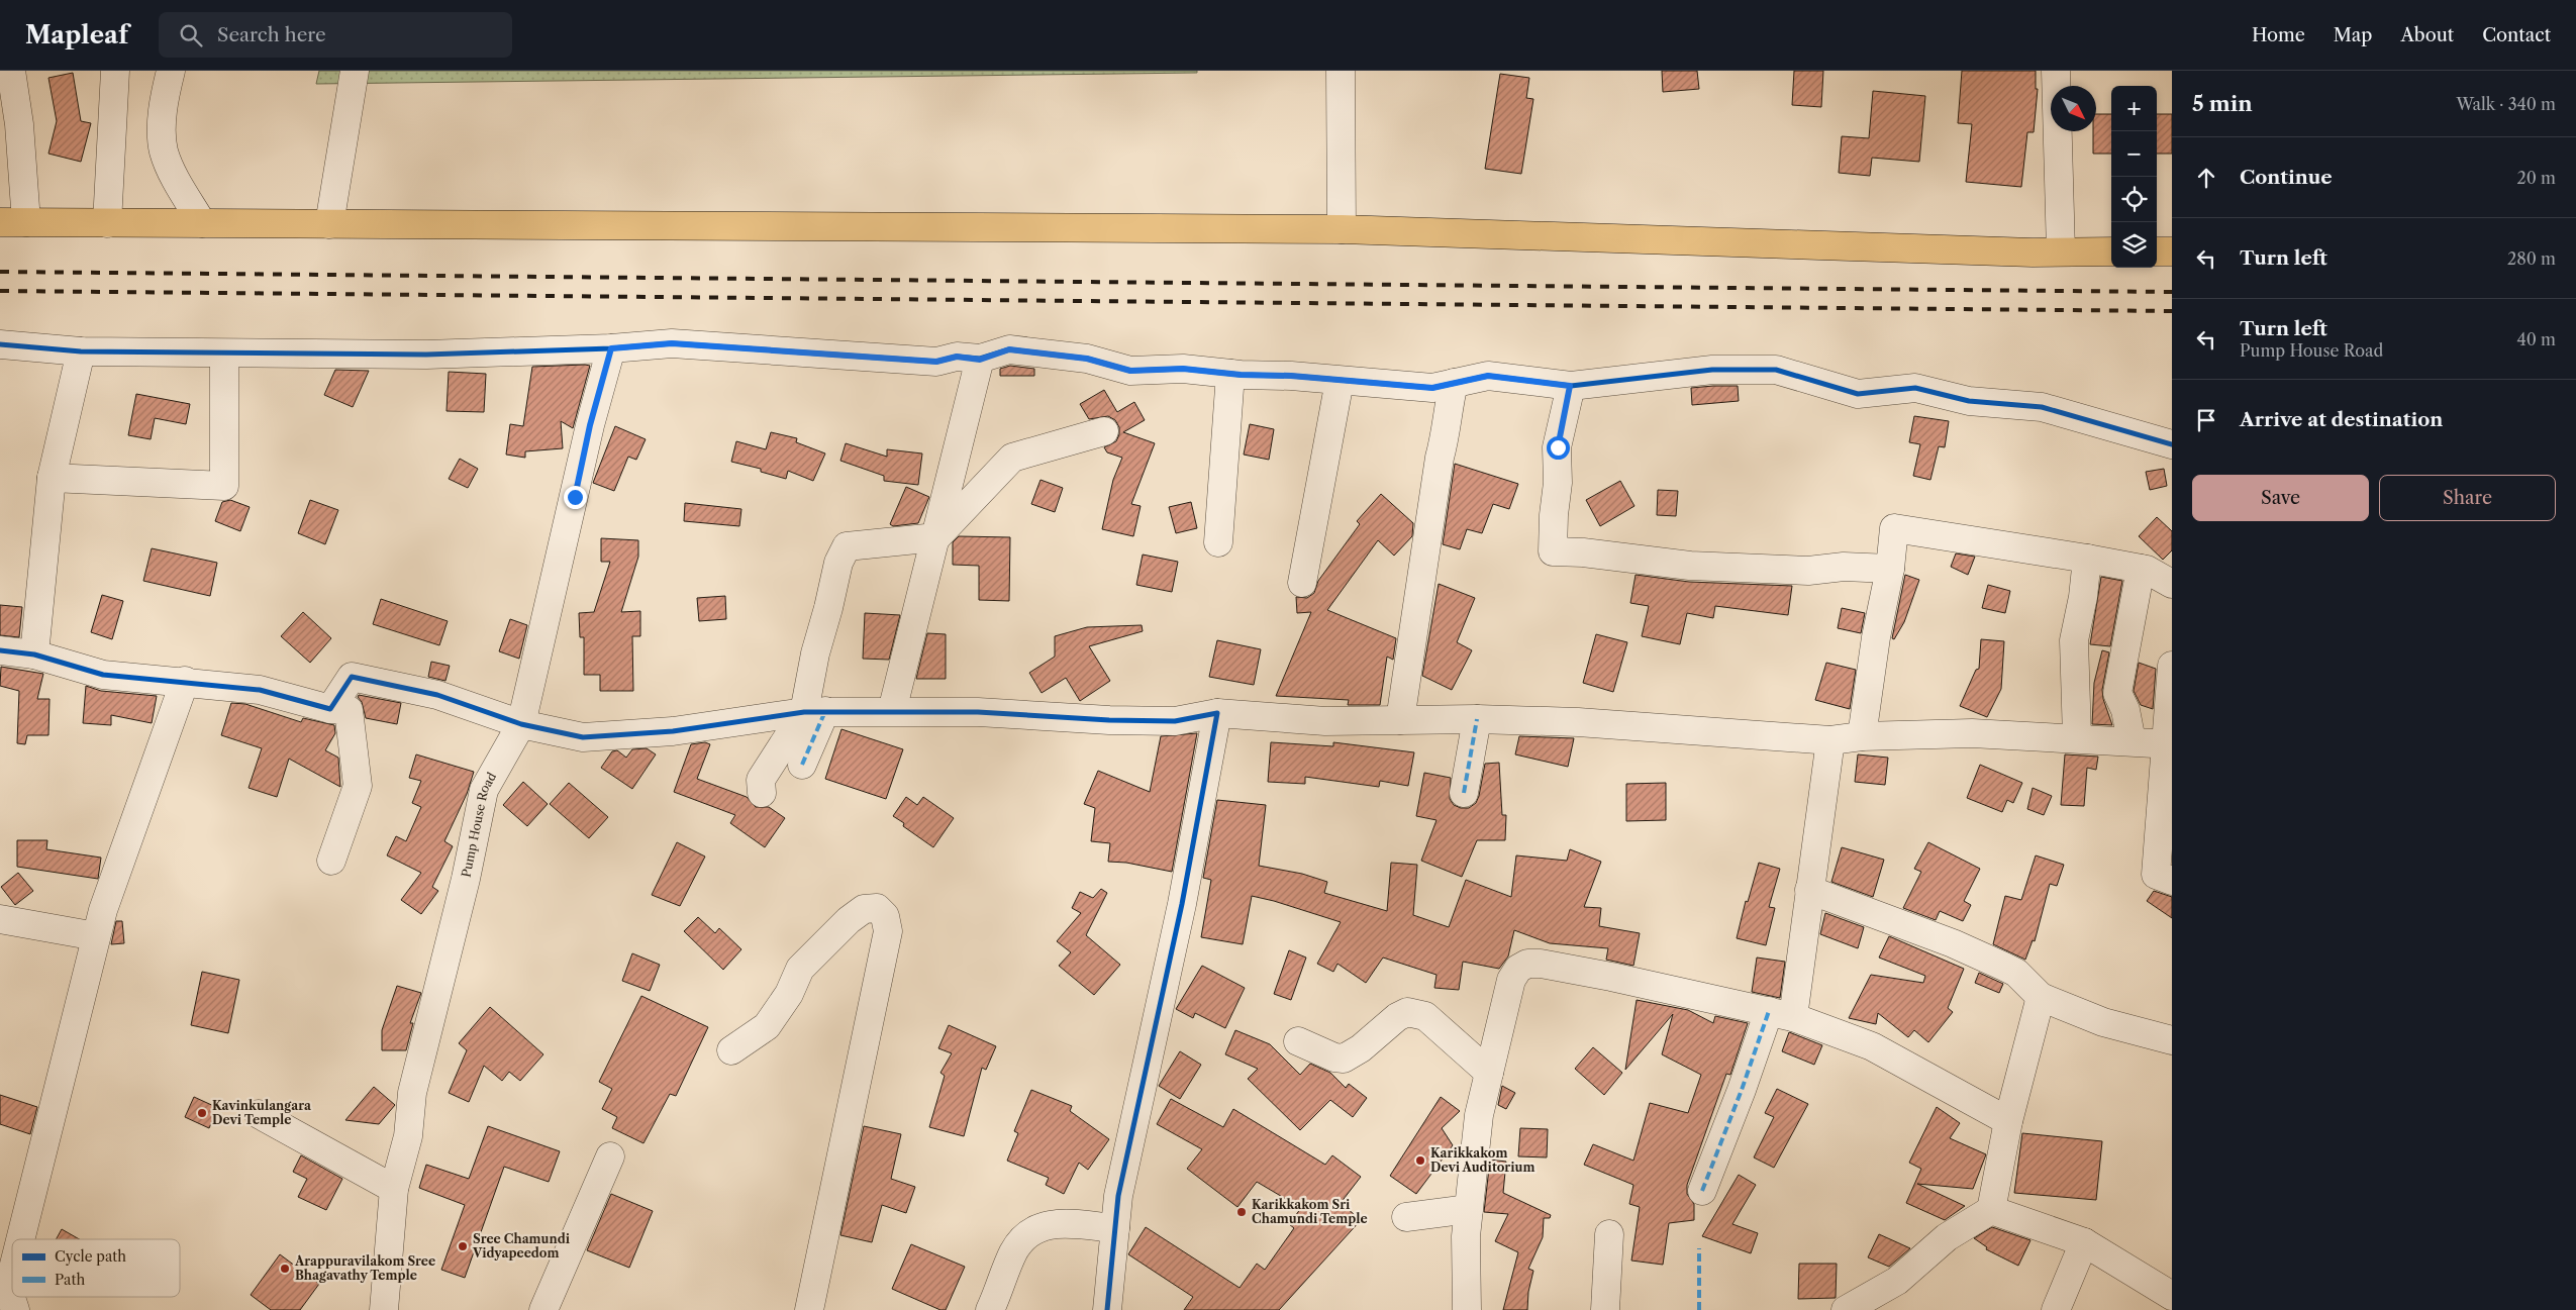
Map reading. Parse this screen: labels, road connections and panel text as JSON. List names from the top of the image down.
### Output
{
  "streets": {
    "street": ["Pump House Road"]
  },
  "places": [
    "Kavinkulangara Devi Temple",
    "Karikkakom Devi Auditorium",
    "Karikkakom Sri Chamundi Temple",
    "Sree Chamundi Vidyapeedom",
    "Arappuravilakom Sree Bhagavathy Temple"
  ],
  "legend": ["Cycle path", "Path"],
  "north": "bottom right",
  "page": {
    "header": "Mapleaf",
    "search": "Search here",
    "nav": [
      "Home",
      "Map",
      "About",
      "Contact"
    ],
    "heading": ["5 min", "Walk · 340 m"],
    "map_buttons": ["+", "−"],
    "list": [
      ["Continue", "20 m"],
      ["Turn left", "280 m"],
      ["Turn left", "Pump House Road", "40 m"],
      "Arrive at destination"
    ],
    "buttons": ["Save", "Share"]
  }
}
